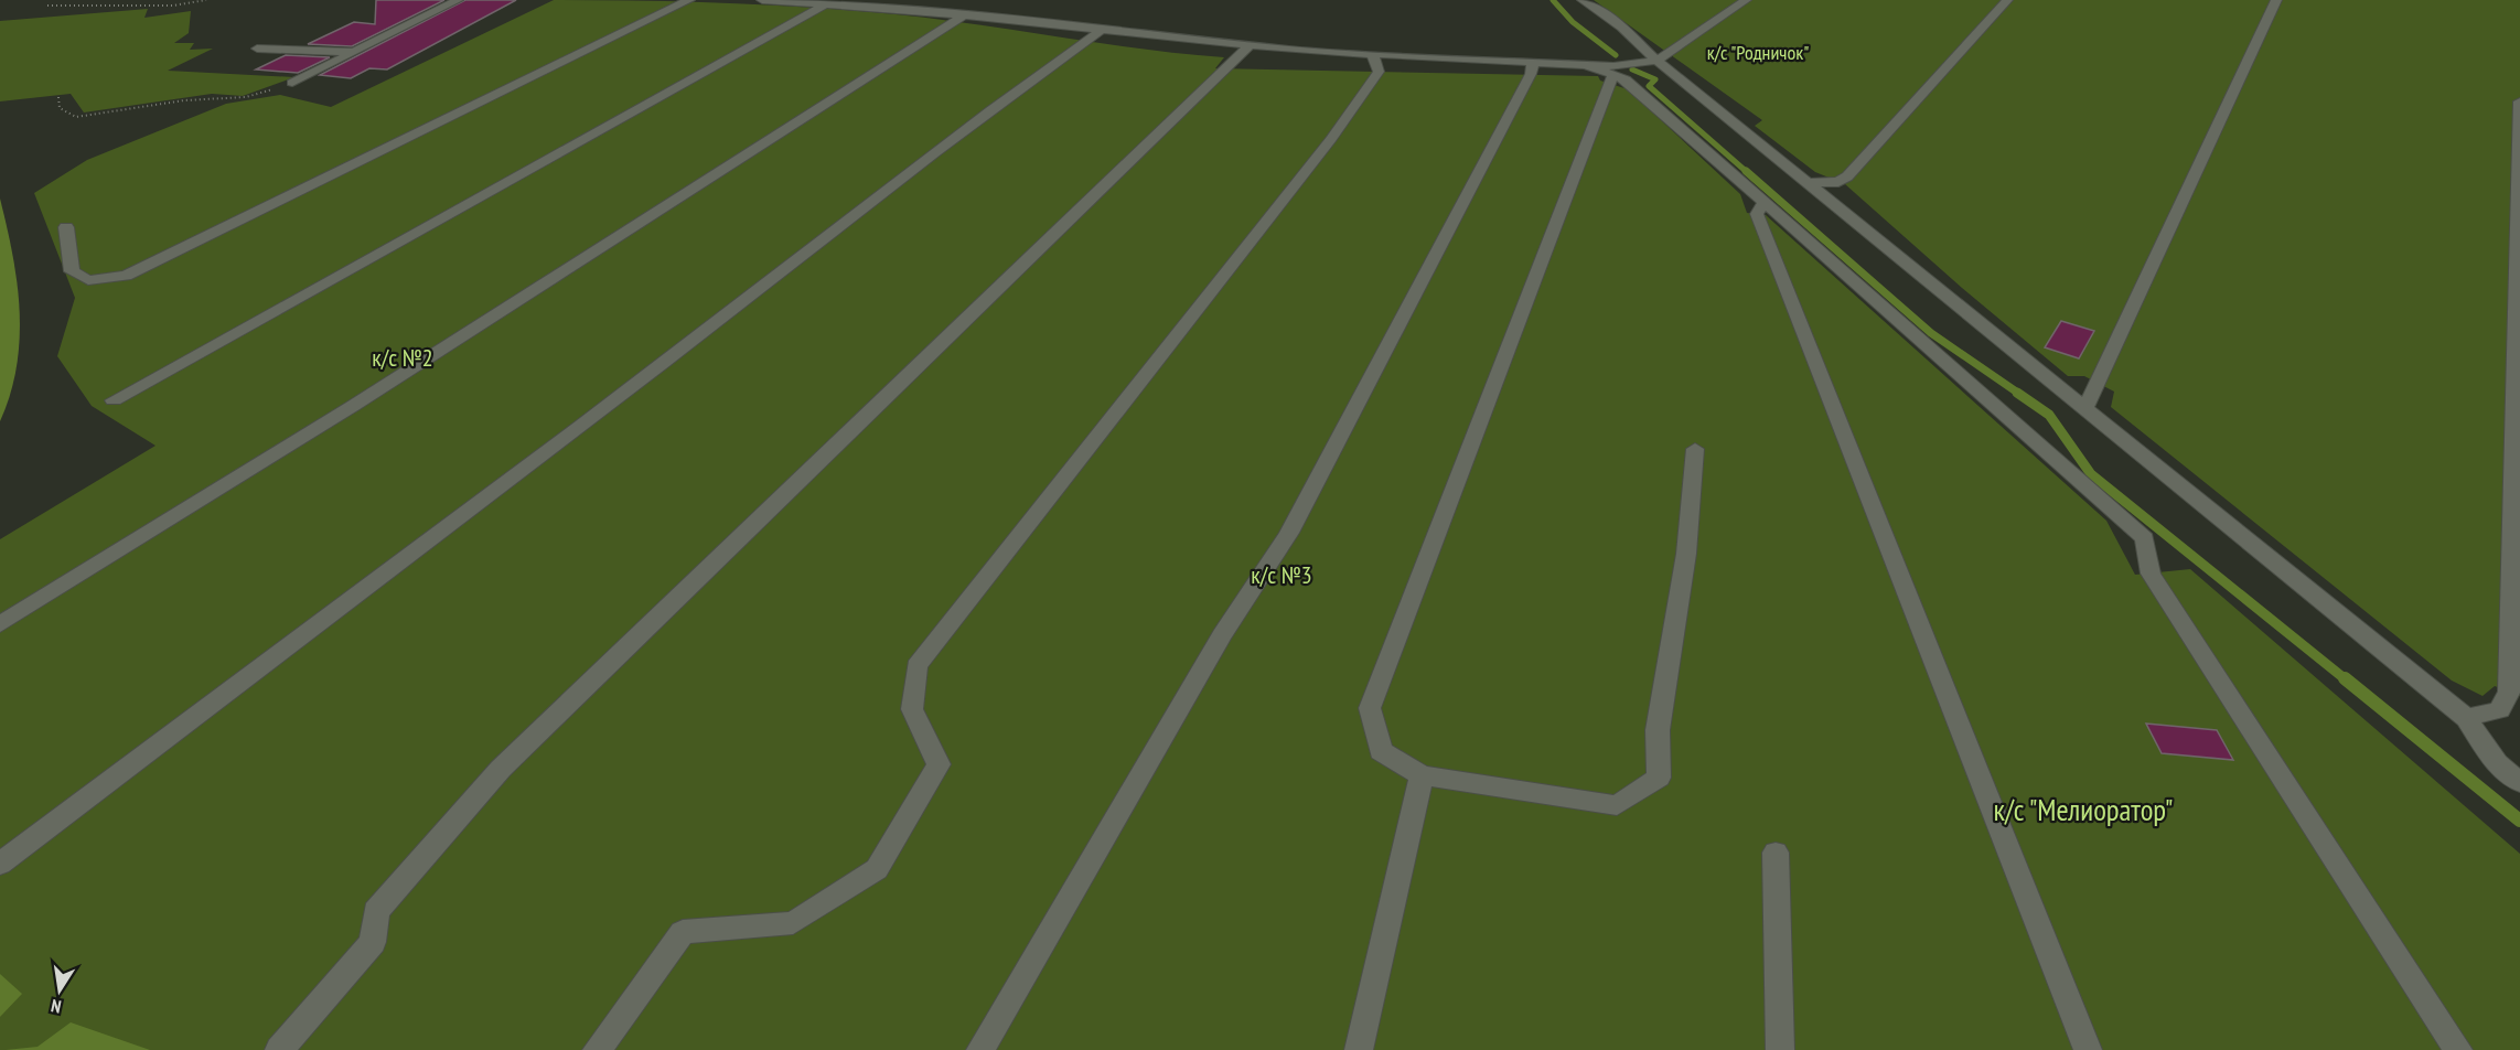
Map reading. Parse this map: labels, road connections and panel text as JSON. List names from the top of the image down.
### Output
{
  "parks": [
    "к/с \"Родничок\"",
    "к/с №2",
    "к/с №3",
    "к/с \"Мелиоратор\""
  ],
  "north": "bottom"
}
